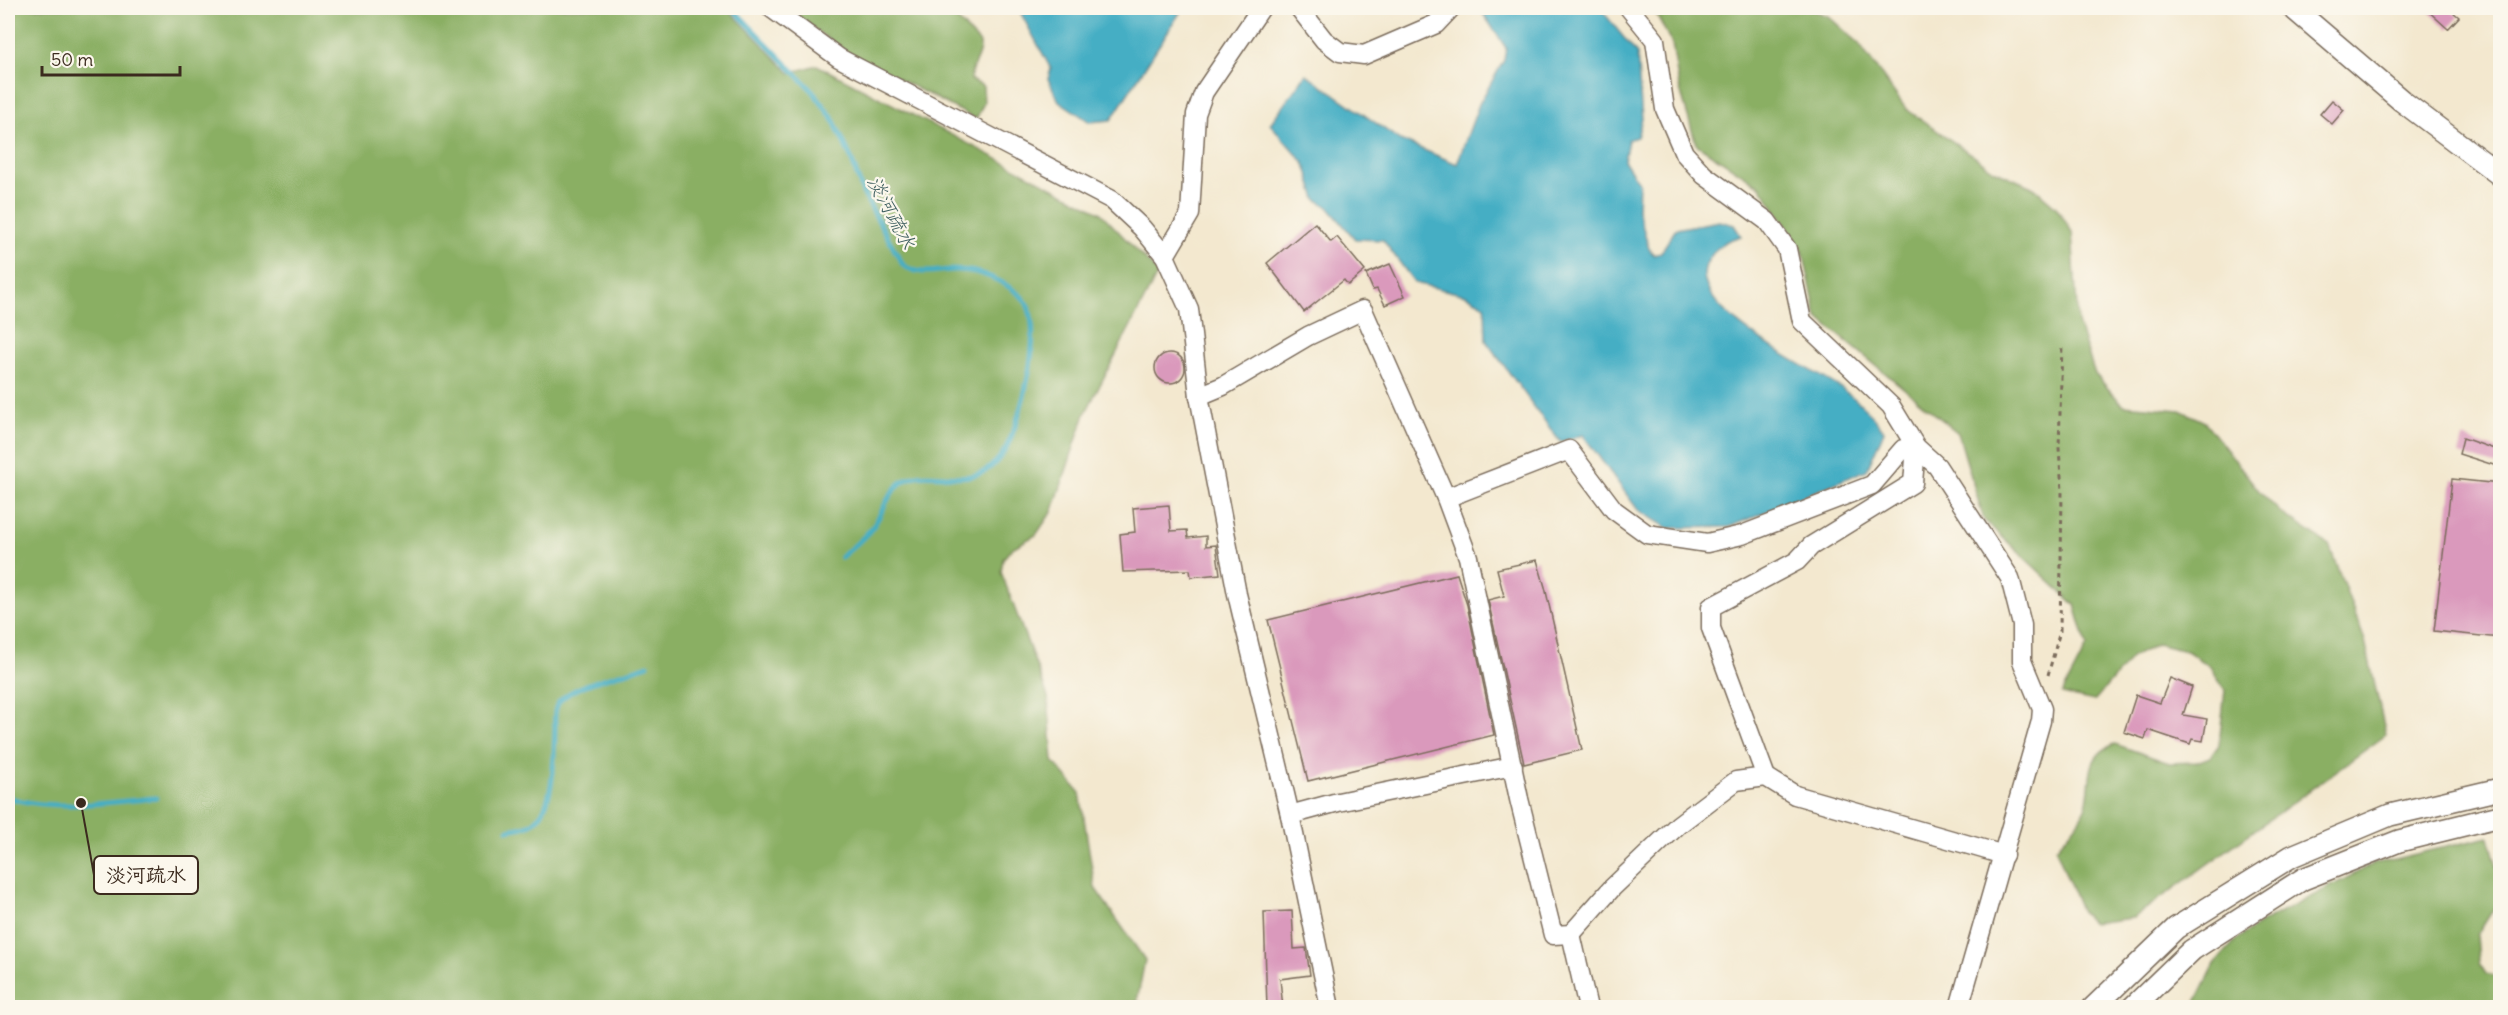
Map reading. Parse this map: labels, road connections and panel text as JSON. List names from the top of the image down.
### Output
{
  "water": ["淡河疏水"],
  "places": ["淡河疏水"],
  "scale_bar": "50 m"
}
